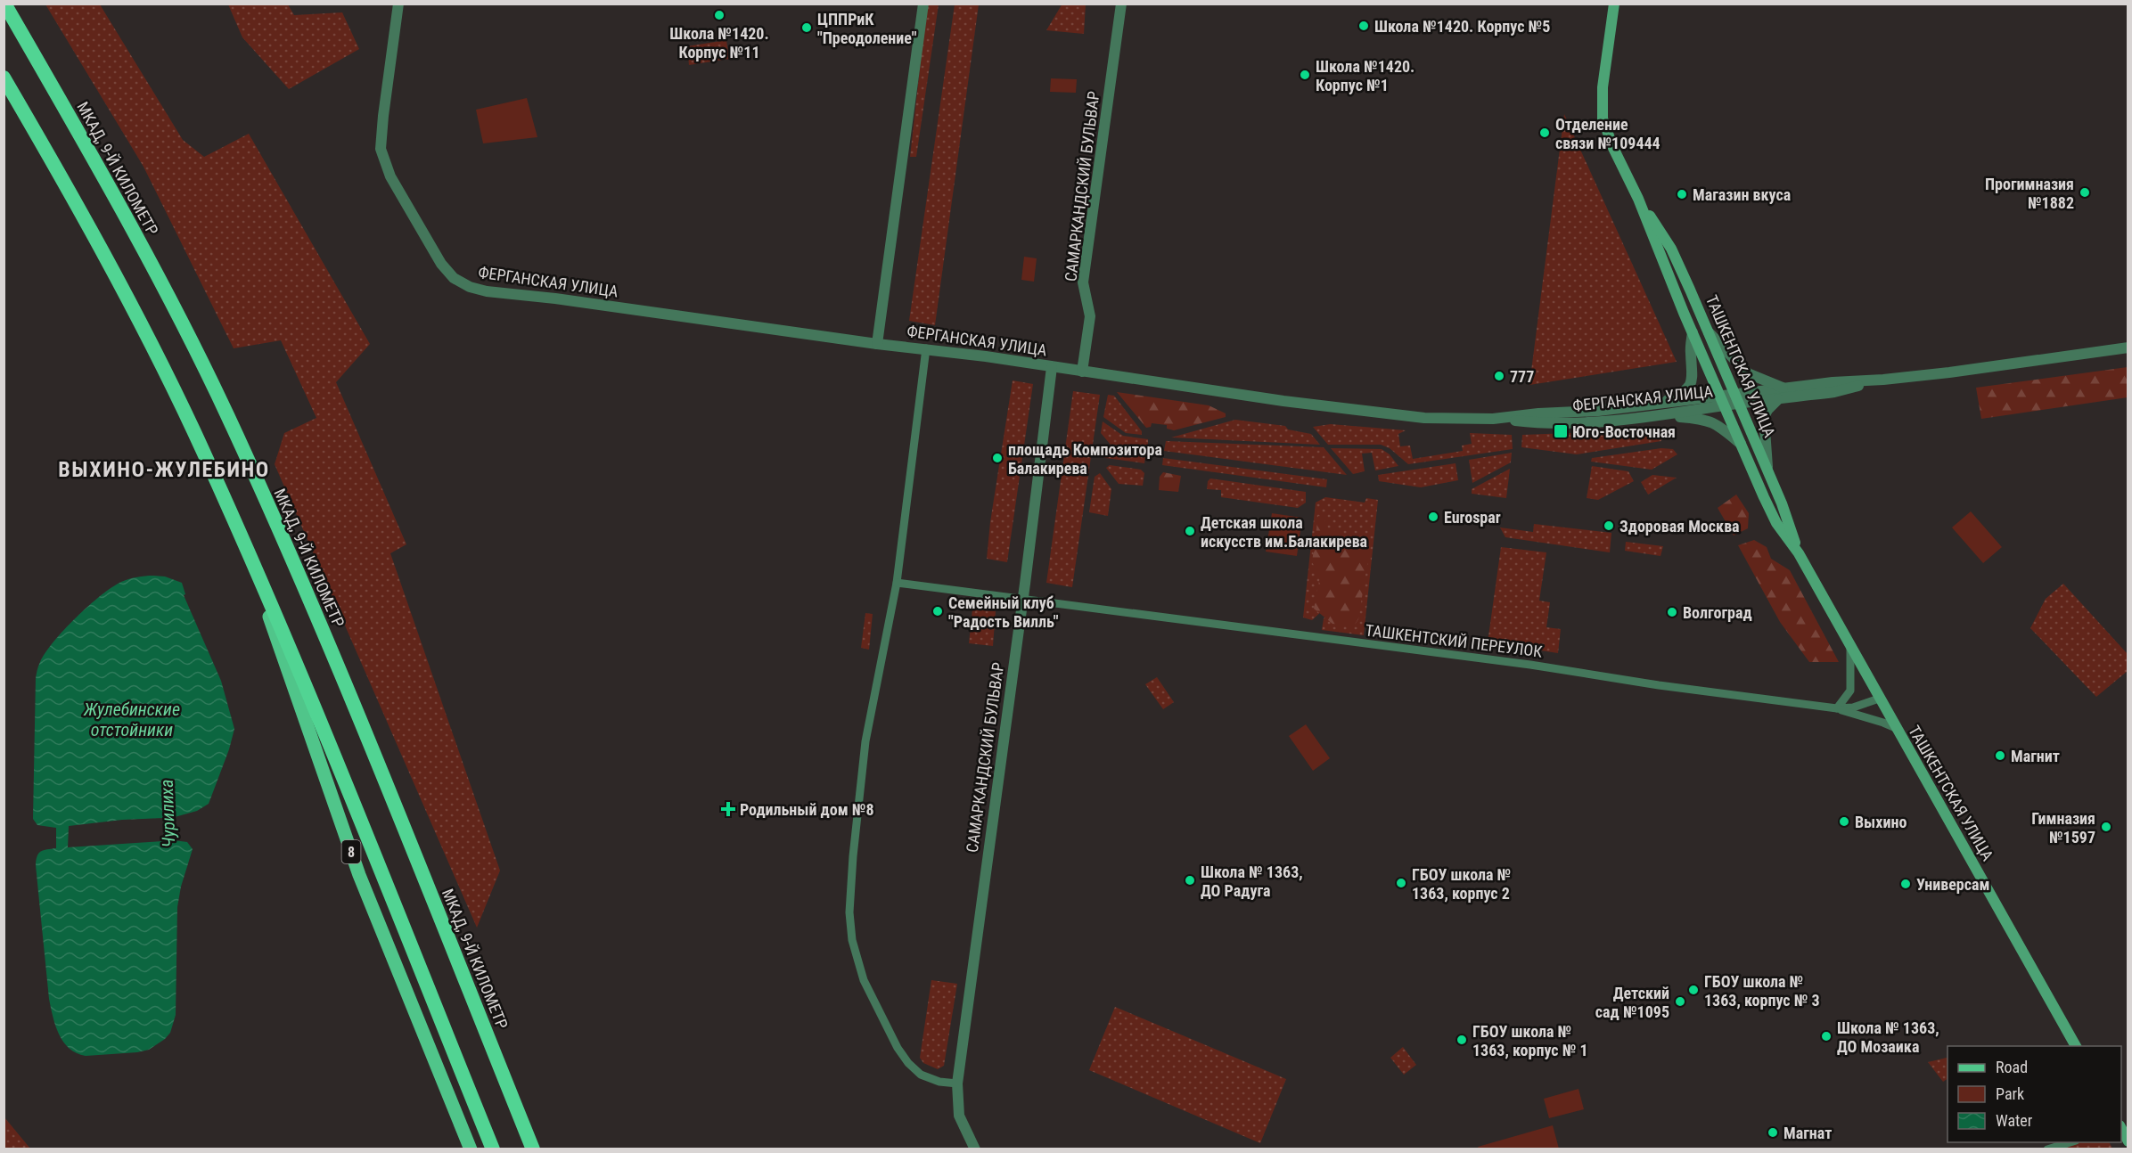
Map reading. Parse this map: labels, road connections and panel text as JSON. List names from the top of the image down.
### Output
{
  "streets": {
    "highway": ["МКАД, 9-Й КИЛОМЕТР"],
    "main road": ["ТАШКЕНТСКАЯ УЛИЦА", "8"],
    "street": ["САМАРКАНДСКИЙ БУЛЬВАР", "ФЕРГАНСКАЯ УЛИЦА", "ТАШКЕНТСКИЙ ПЕРЕУЛОК"]
  },
  "crossings": [
    ["САМАРКАНДСКИЙ БУЛЬВАР", "ФЕРГАНСКАЯ УЛИЦА"],
    ["САМАРКАНДСКИЙ БУЛЬВАР", "ТАШКЕНТСКИЙ ПЕРЕУЛОК"],
    ["ФЕРГАНСКАЯ УЛИЦА", "ТАШКЕНТСКАЯ УЛИЦА"],
    ["ТАШКЕНТСКАЯ УЛИЦА", "ТАШКЕНТСКИЙ ПЕРЕУЛОК"]
  ],
  "districts": ["ВЫХИНО-ЖУЛЕБИНО"],
  "water": ["Жулебинские отстойники", "Чурилиха"],
  "places": {
    "other": [
      "Школа №1420. Корпус №11",
      "Школа №1420. Корпус №5",
      "ЦППРиК \"Преодоление\"",
      "Школа №1420. Корпус №1",
      "Отделение связи №109444",
      "Прогимназия №1882",
      "Магазин вкуса",
      "777",
      "площадь Композитора Балакирева",
      "Eurospar",
      "Здоровая Москва",
      "Детская школа искусств им.Балакирева",
      "Семейный клуб \"Радость Вилль\"",
      "Волгоград",
      "Магнит",
      "Выхино",
      "Гимназия №1597",
      "Школа № 1363, ДО Радуга",
      "ГБОУ школа № 1363, корпус 2",
      "Универсам",
      "ГБОУ школа № 1363, корпус № 3",
      "Детский сад №1095",
      "Школа № 1363, ДО Мозаика",
      "ГБОУ школа № 1363, корпус № 1",
      "Магнат"
    ],
    "transit": ["Юго-Восточная"],
    "health": ["Родильный дом №8"]
  },
  "legend": ["Road", "Park", "Water"]
}
